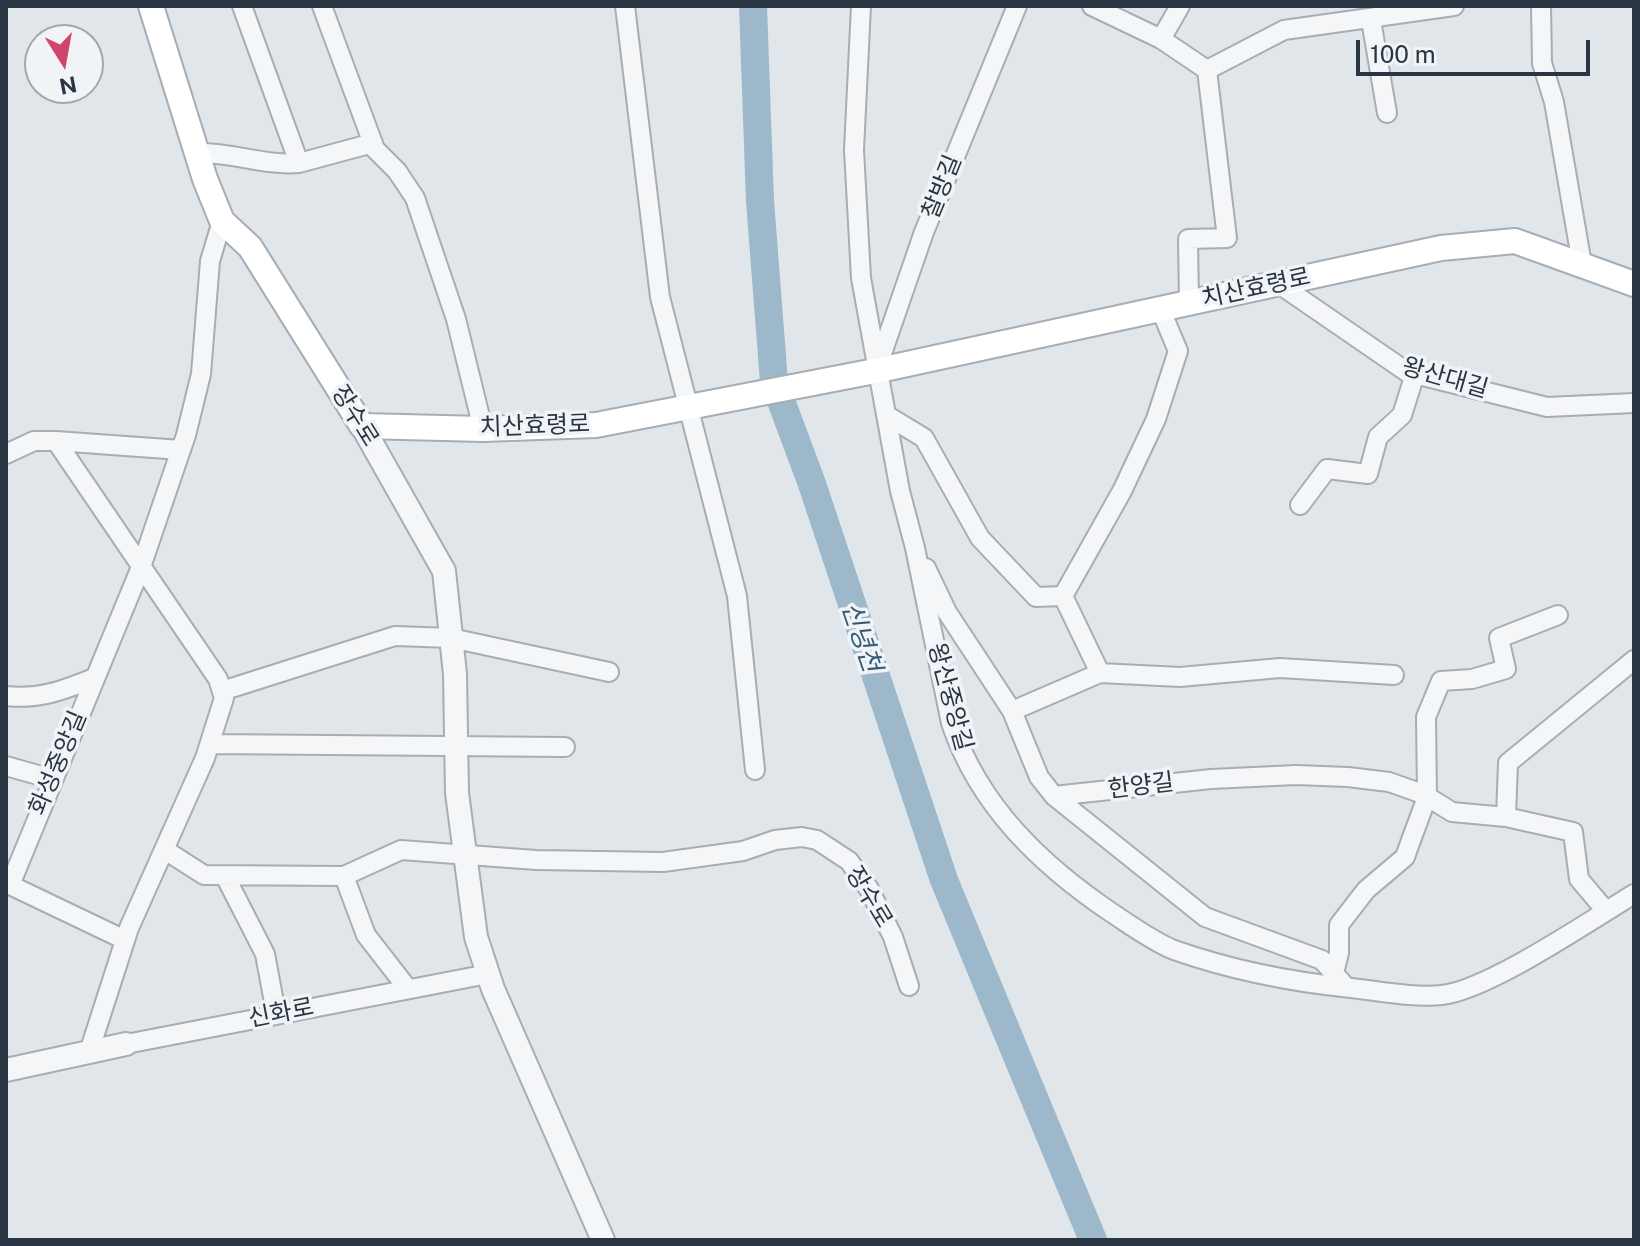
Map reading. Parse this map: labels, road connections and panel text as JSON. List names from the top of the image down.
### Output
{
  "streets": {
    "main road": ["치산효령로", "장수로"],
    "street": [
      "찰방길",
      "왕산대길",
      "왕산중앙길",
      "화성중앙길",
      "한양길",
      "신화로"
    ]
  },
  "crossings": [
    ["찰방길", "치산효령로"],
    ["찰방길", "왕산중앙길"],
    ["치산효령로", "왕산대길"],
    ["치산효령로", "장수로"],
    ["치산효령로", "왕산중앙길"],
    ["장수로", "화성중앙길"],
    ["장수로", "신화로"],
    ["왕산중앙길", "한양길"]
  ],
  "water": ["신녕천"],
  "scale_bar": "100 m",
  "north": "bottom"
}
